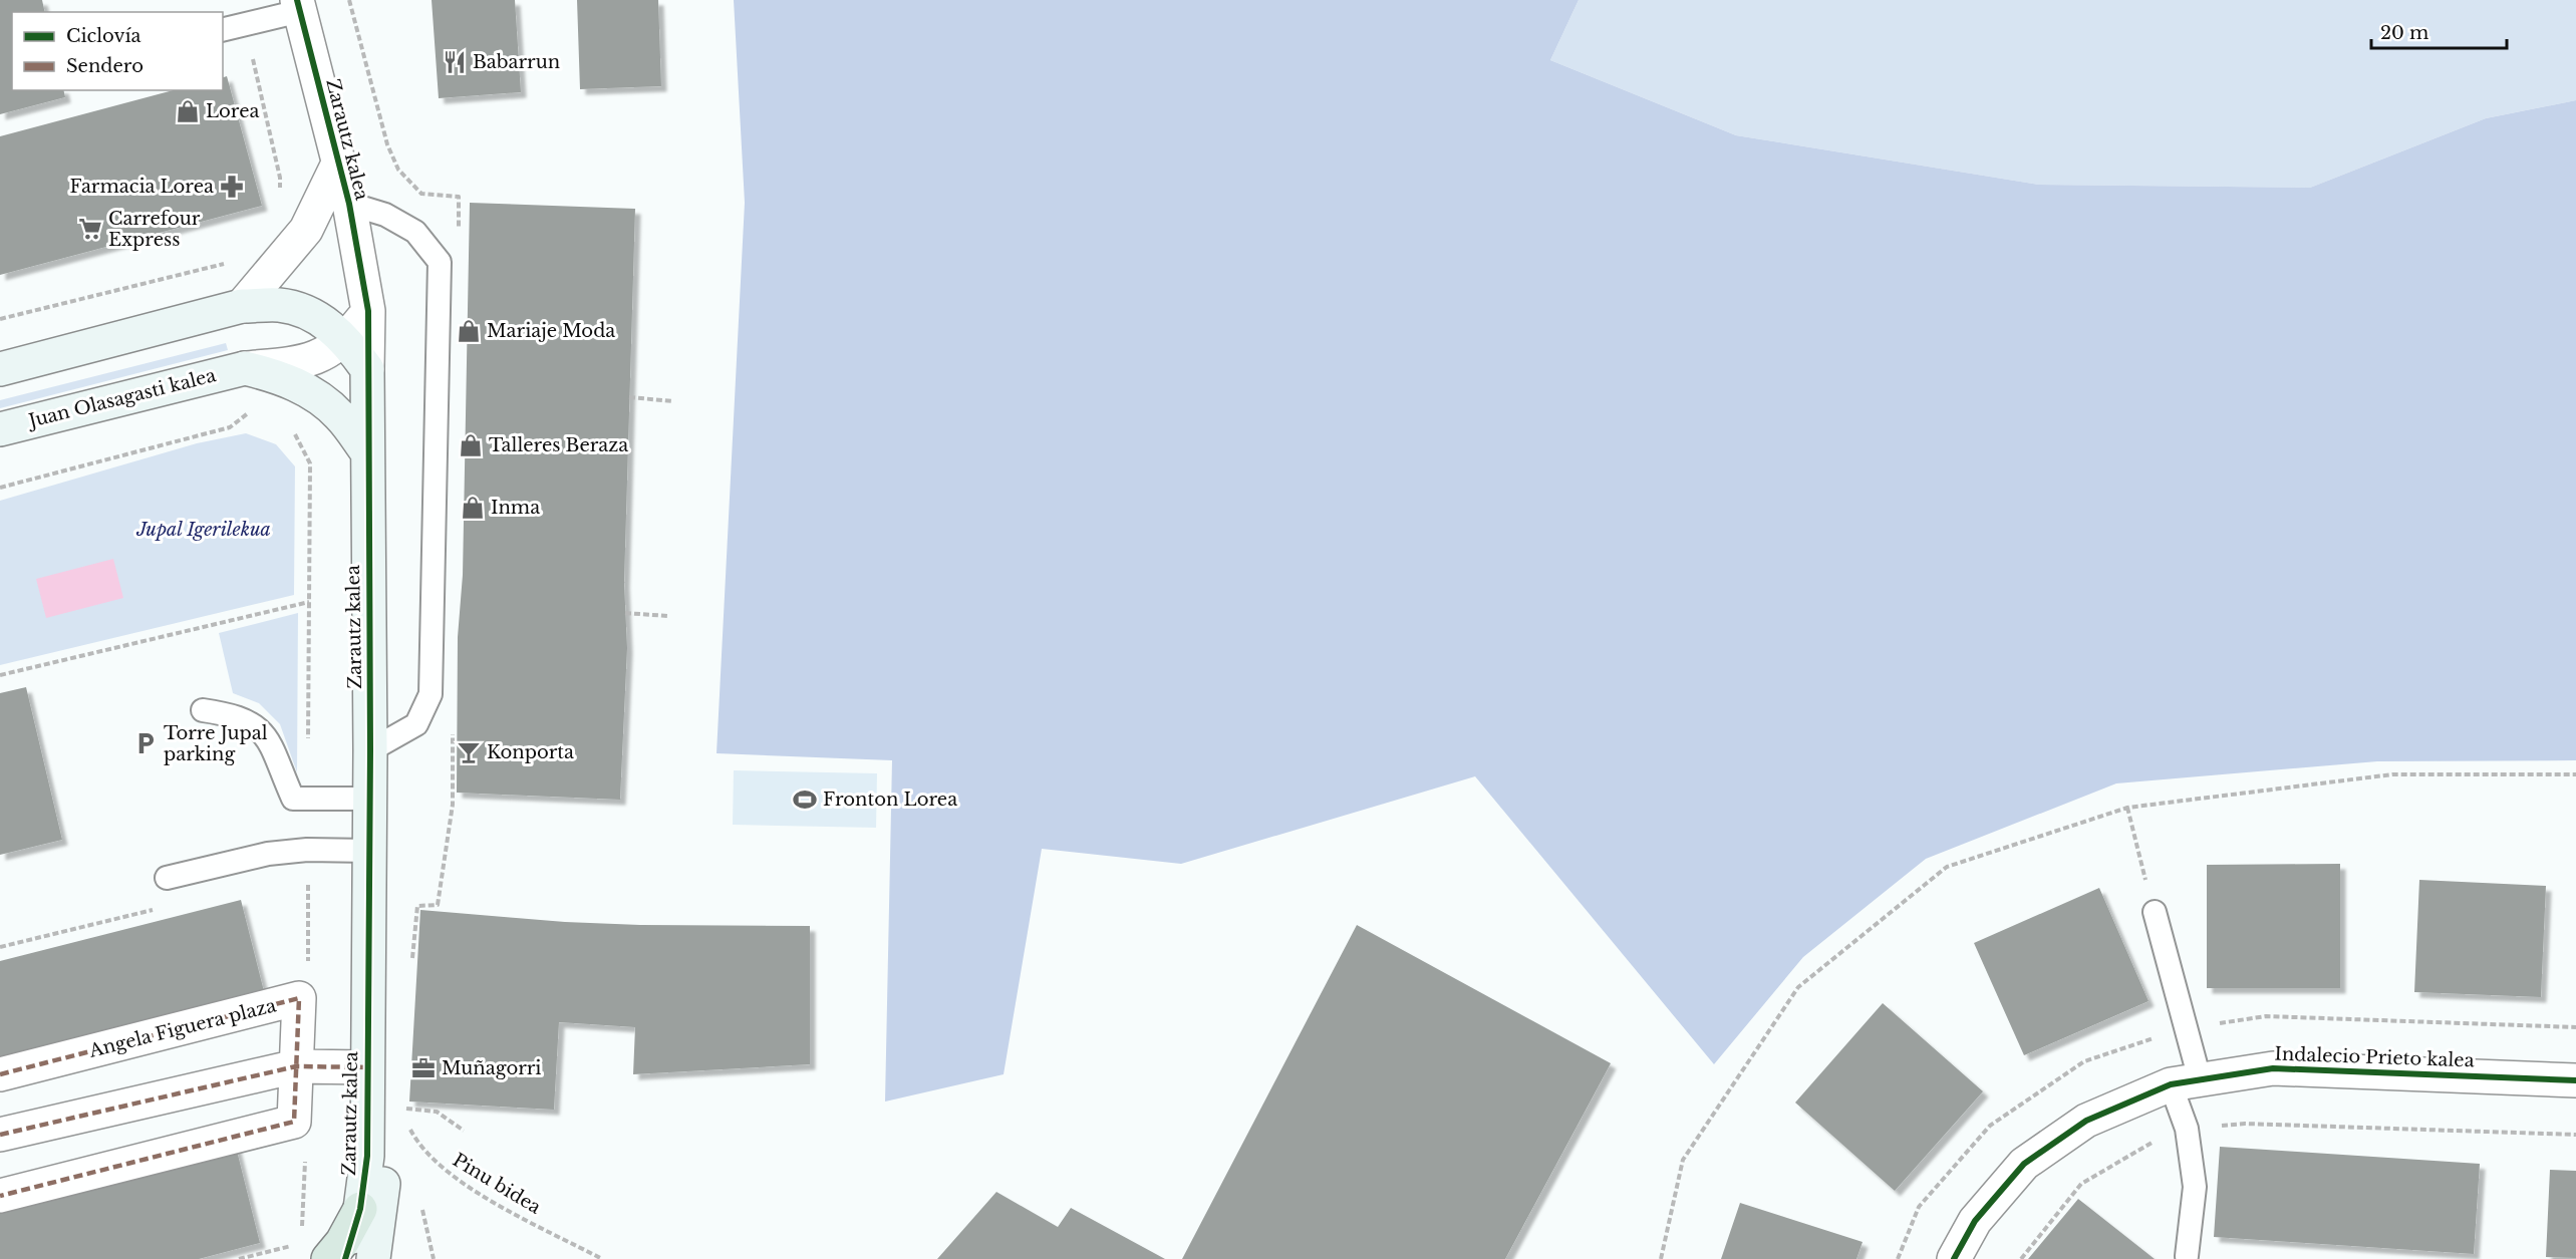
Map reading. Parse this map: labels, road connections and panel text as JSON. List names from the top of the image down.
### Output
{
  "streets": {
    "street": [
      "Zarautz kalea",
      "Juan Olasagasti kalea",
      "Angela Figuera plaza",
      "Indalecio Prieto kalea"
    ],
    "path": ["Pinu bidea"]
  },
  "crossings": [
    ["Zarautz kalea", "Juan Olasagasti kalea"]
  ],
  "parks": ["Jupal Igerilekua"],
  "places": {
    "restaurant": ["Babarrun"],
    "shop": [
      "Lorea",
      "Mariaje Moda",
      "Talleres Beraza",
      "Inma"
    ],
    "pharmacy": ["Farmacia Lorea"],
    "supermarket": ["Carrefour Express"],
    "parking": ["Torre Jupal parking"],
    "bar": ["Konporta"],
    "sports": ["Fronton Lorea"],
    "office": ["Muñagorri"]
  },
  "legend": ["Ciclovía", "Sendero"],
  "scale_bar": "20 m"
}
